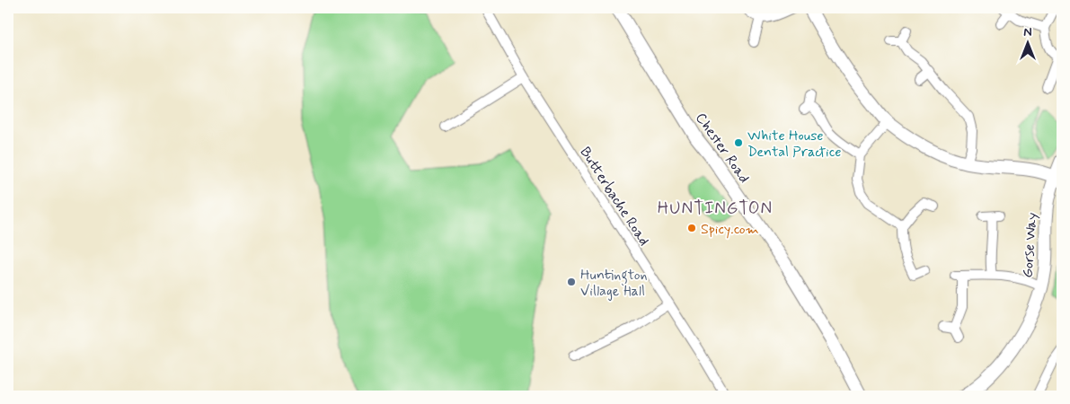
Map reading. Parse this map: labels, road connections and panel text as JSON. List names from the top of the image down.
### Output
{
  "streets": {
    "street": ["Chester Road", "Butterbache Road", "Gorse Way"]
  },
  "districts": ["HUNTINGTON"],
  "places": ["White House Dental Practice", "Spicy.com", "Huntington Village Hall"],
  "north": "top"
}
